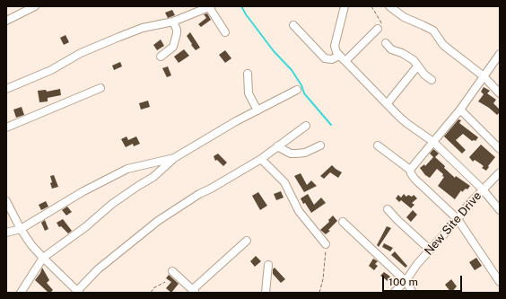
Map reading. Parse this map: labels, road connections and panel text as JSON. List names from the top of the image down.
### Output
{
  "streets": {
    "street": ["New Site Drive"]
  },
  "scale_bar": "100 m"
}
